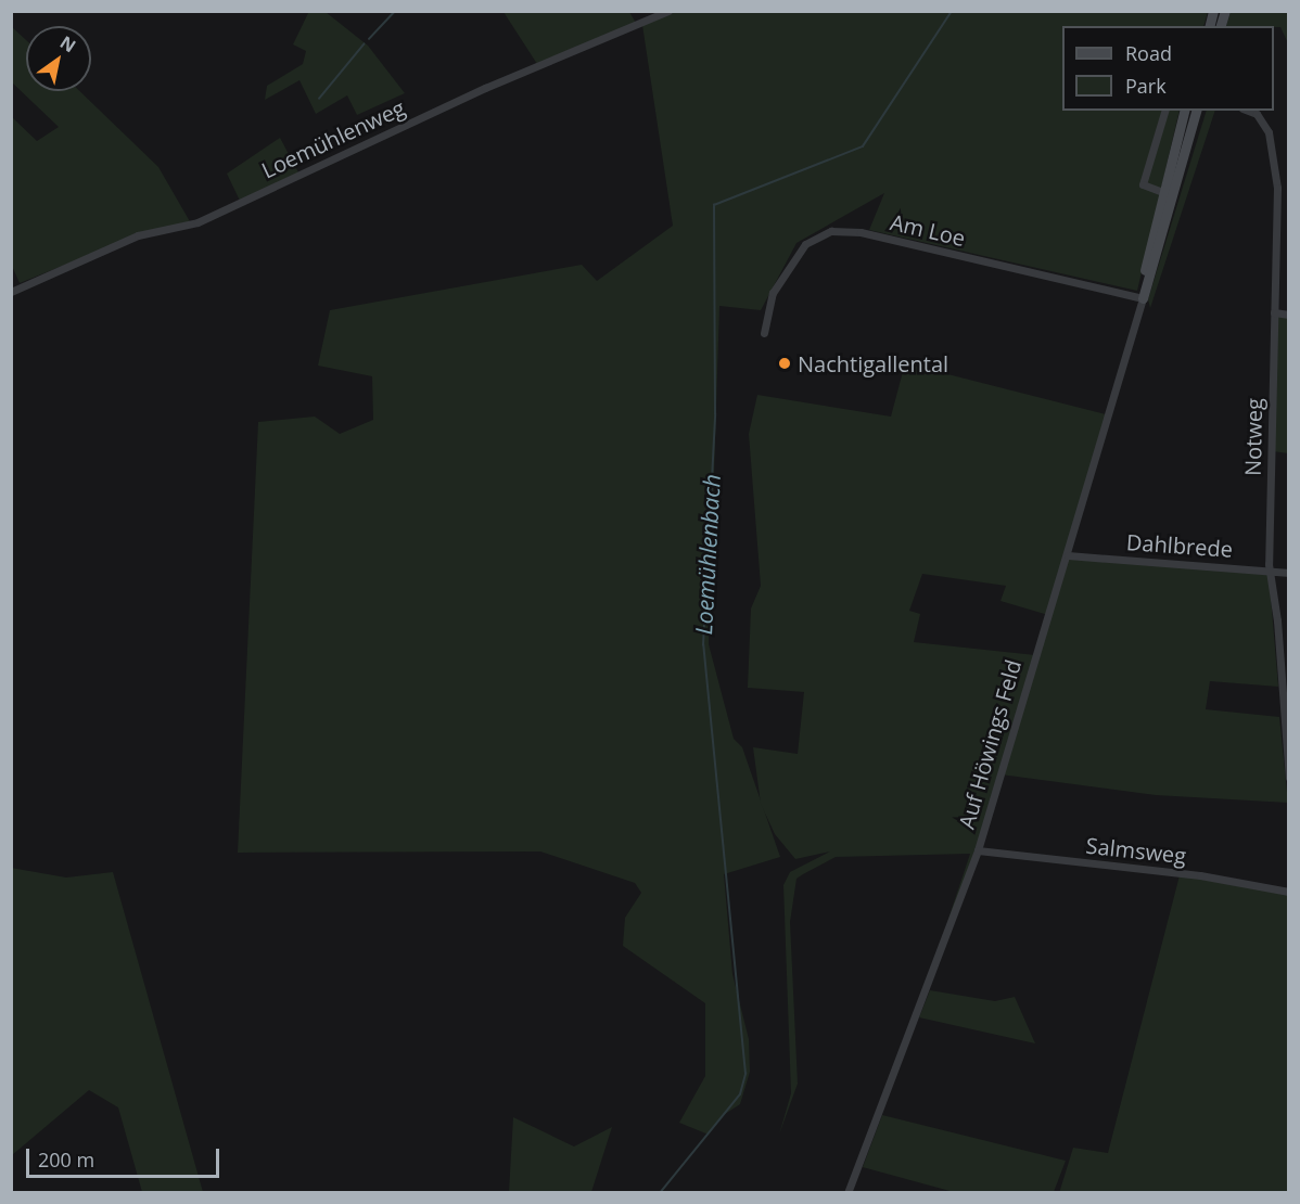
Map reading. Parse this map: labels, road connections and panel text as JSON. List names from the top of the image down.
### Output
{
  "streets": {
    "main road": ["Auf Höwings Feld"],
    "street": [
      "Loemühlenweg",
      "Am Loe",
      "Notweg",
      "Dahlbrede",
      "Salmsweg"
    ]
  },
  "crossings": [
    ["Am Loe", "Auf Höwings Feld"],
    ["Notweg", "Dahlbrede"],
    ["Dahlbrede", "Auf Höwings Feld"],
    ["Auf Höwings Feld", "Salmsweg"]
  ],
  "water": ["Loemühlenbach"],
  "places": ["Nachtigallental"],
  "legend": ["Road", "Park"],
  "scale_bar": "200 m",
  "north": "top right"
}
